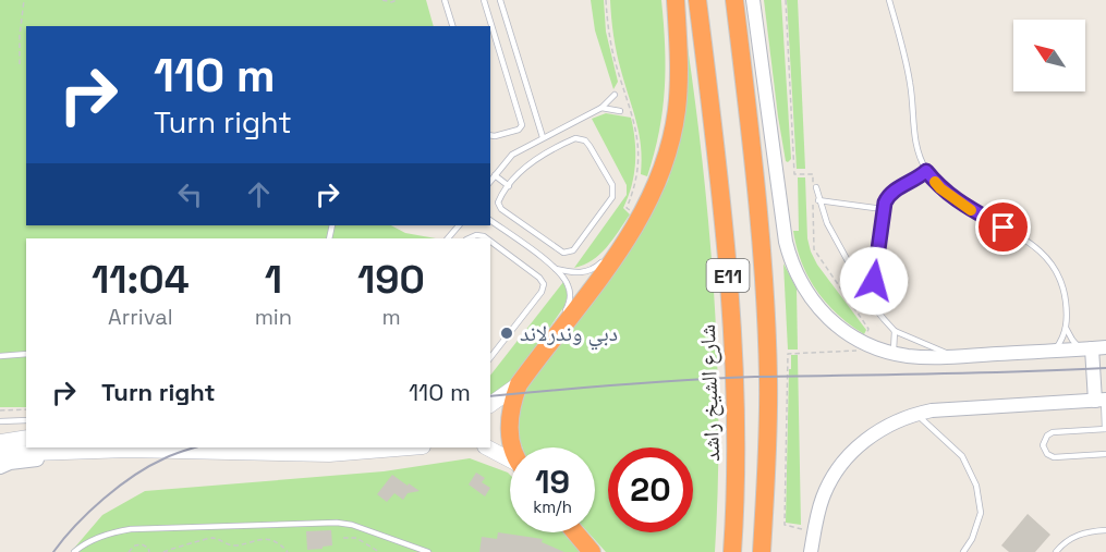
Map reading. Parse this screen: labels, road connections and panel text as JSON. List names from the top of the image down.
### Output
{
  "streets": {
    "highway": ["E11", "شارع الشيخ راشد"]
  },
  "places": ["دبي وندرلاند"],
  "north": "top left",
  "page": {
    "turn": ["110 m", "Turn right"],
    "eta": [
      "11:04",
      "Arrival",
      "1",
      "min",
      "190",
      "m"
    ],
    "list": [
      {
        "name": "Turn right",
        "value": "110 m"
      }
    ],
    "speed": "19 km/h",
    "limit": "20"
  }
}
